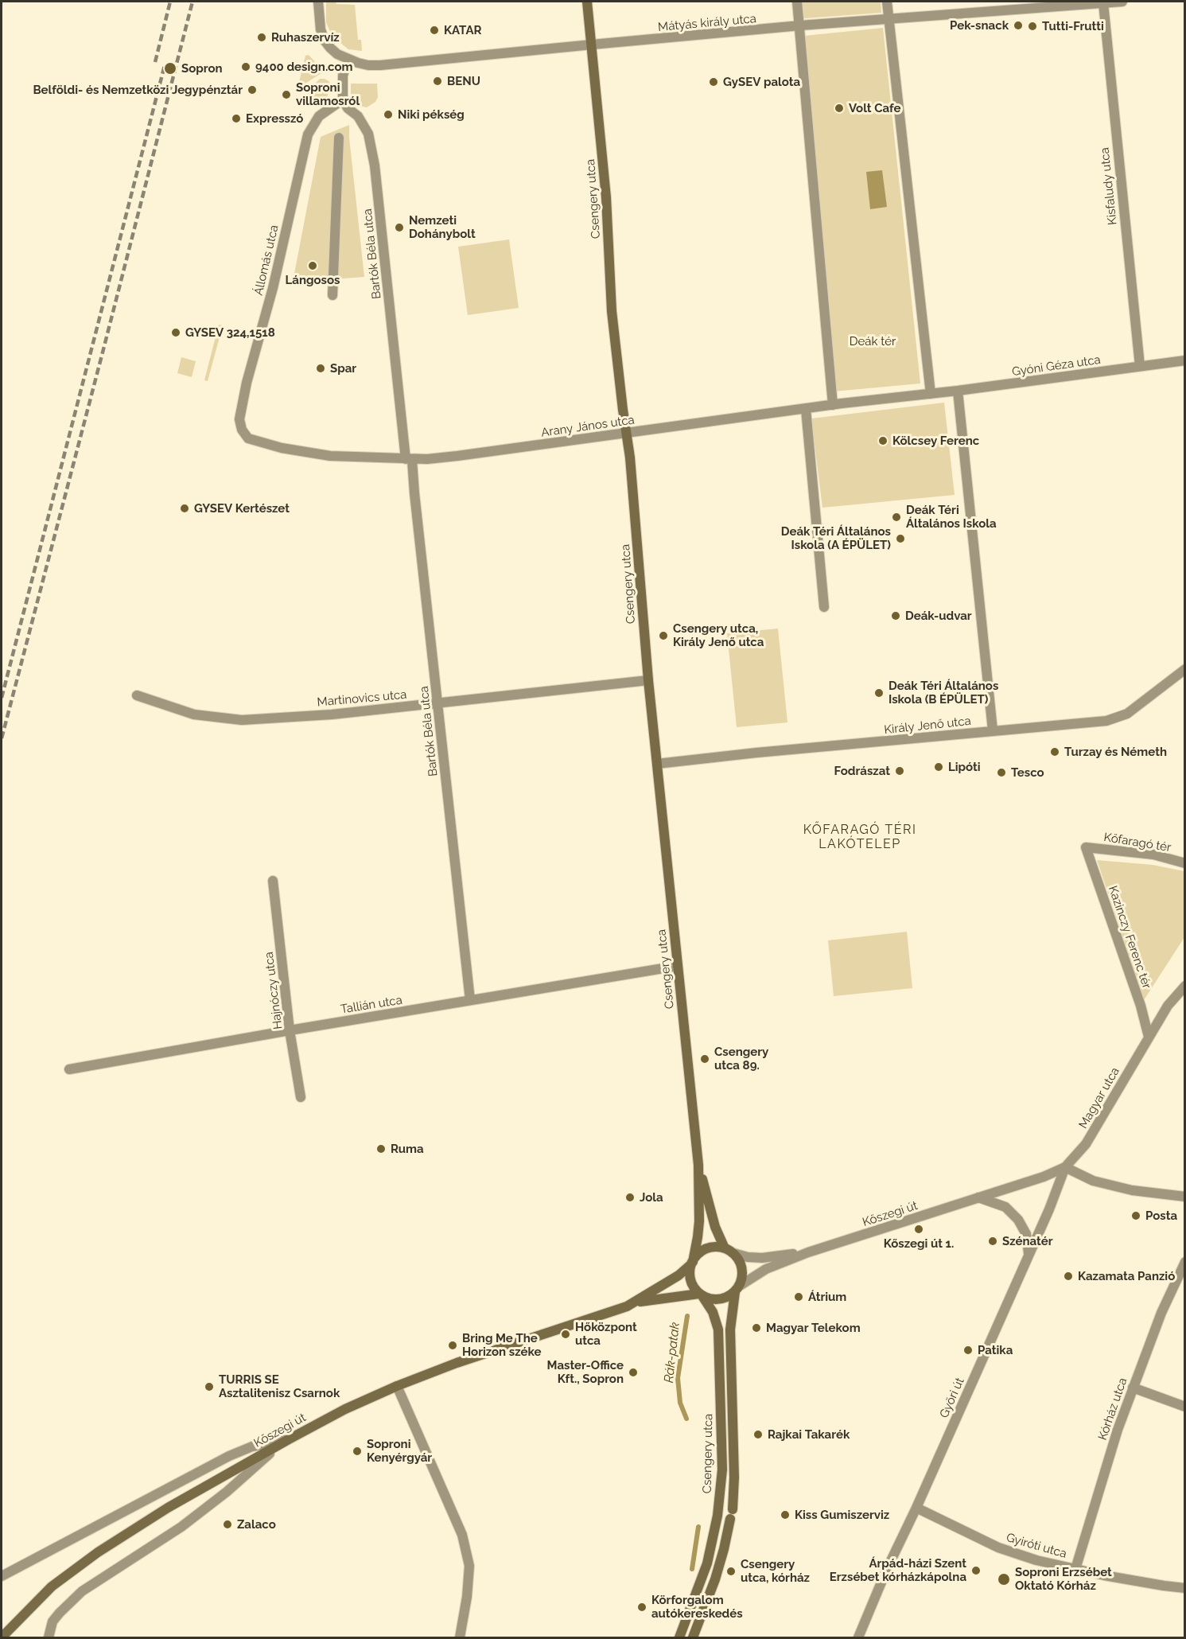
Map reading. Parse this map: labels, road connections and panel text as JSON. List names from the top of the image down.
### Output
{
  "streets": {
    "main road": ["Csengery utca", "Kőszegi út"],
    "street": [
      "Mátyás király utca",
      "Kisfaludy utca",
      "Bartók Béla utca",
      "Állomás utca",
      "Gyóni Géza utca",
      "Arany János utca",
      "Martinovics utca",
      "Király Jenő utca",
      "Kőfaragó tér",
      "Kazinczy Ferenc tér",
      "Hajnóczy utca",
      "Tallián utca",
      "Magyar utca",
      "Győri út",
      "Kórház utca",
      "Gyiróti utca"
    ]
  },
  "crossings": [
    ["Mátyás király utca", "Kisfaludy utca"],
    ["Mátyás király utca", "Csengery utca"],
    ["Kisfaludy utca", "Gyóni Géza utca"],
    ["Csengery utca", "Arany János utca"],
    ["Csengery utca", "Martinovics utca"],
    ["Csengery utca", "Király Jenő utca"],
    ["Csengery utca", "Tallián utca"],
    ["Csengery utca", "Kőszegi út"],
    ["Bartók Béla utca", "Állomás utca"],
    ["Bartók Béla utca", "Arany János utca"],
    ["Bartók Béla utca", "Martinovics utca"],
    ["Bartók Béla utca", "Tallián utca"],
    ["Állomás utca", "Arany János utca"],
    ["Gyóni Géza utca", "Arany János utca"],
    ["Kőfaragó tér", "Kazinczy Ferenc tér"],
    ["Kazinczy Ferenc tér", "Magyar utca"],
    ["Hajnóczy utca", "Tallián utca"],
    ["Magyar utca", "Kőszegi út"],
    ["Magyar utca", "Győri út"],
    ["Kőszegi út", "Győri út"],
    ["Győri út", "Gyiróti utca"],
    ["Kórház utca", "Gyiróti utca"]
  ],
  "districts": ["KŐFARAGÓ TÉRI LAKÓTELEP"],
  "water": ["Rák-patak"],
  "parks": ["Deák tér"],
  "places": [
    "Pek-snack",
    "Tutti-Frutti",
    "KATAR",
    "Ruhaszervíz",
    "9400 design.com",
    "Sopron",
    "BENU",
    "GySEV palota",
    "Belföldi- és Nemzetközi Jegypénztár",
    "Soproni villamosról",
    "Volt Cafe",
    "Niki pékség",
    "Expresszó",
    "Nemzeti Dohánybolt",
    "Lángosos",
    "GYSEV 324,1518",
    "Spar",
    "Kölcsey Ferenc",
    "GYSEV Kertészet",
    "Deák Téri Általános Iskola",
    "Deák Téri Általános Iskola (A ÉPÜLET)",
    "Deák-udvar",
    "Csengery utca, Király Jenő utca",
    "Deák Téri Általános Iskola (B ÉPÜLET)",
    "Turzay és Németh",
    "Lipóti",
    "Fodrászat",
    "Tesco",
    "Csengery utca 89.",
    "Ruma",
    "Jola",
    "Posta",
    "Kőszegi út 1.",
    "Szénatér",
    "Kazamata Panzió",
    "Átrium",
    "Magyar Telekom",
    "Hőközpont utca",
    "Bring Me The Horizon széke",
    "Patika",
    "Master-Office Kft., Sopron",
    "TURRIS SE Asztalitenisz Csarnok",
    "Rajkai Takarék",
    "Soproni Kenyérgyár",
    "Kiss Gumiszerviz",
    "Zalaco",
    "Árpád-házi Szent Erzsébet kórházkápolna",
    "Csengery utca, kórház",
    "Soproni Erzsébet Oktató Kórház",
    "Körforgalom autókereskedés"
  ]
}
